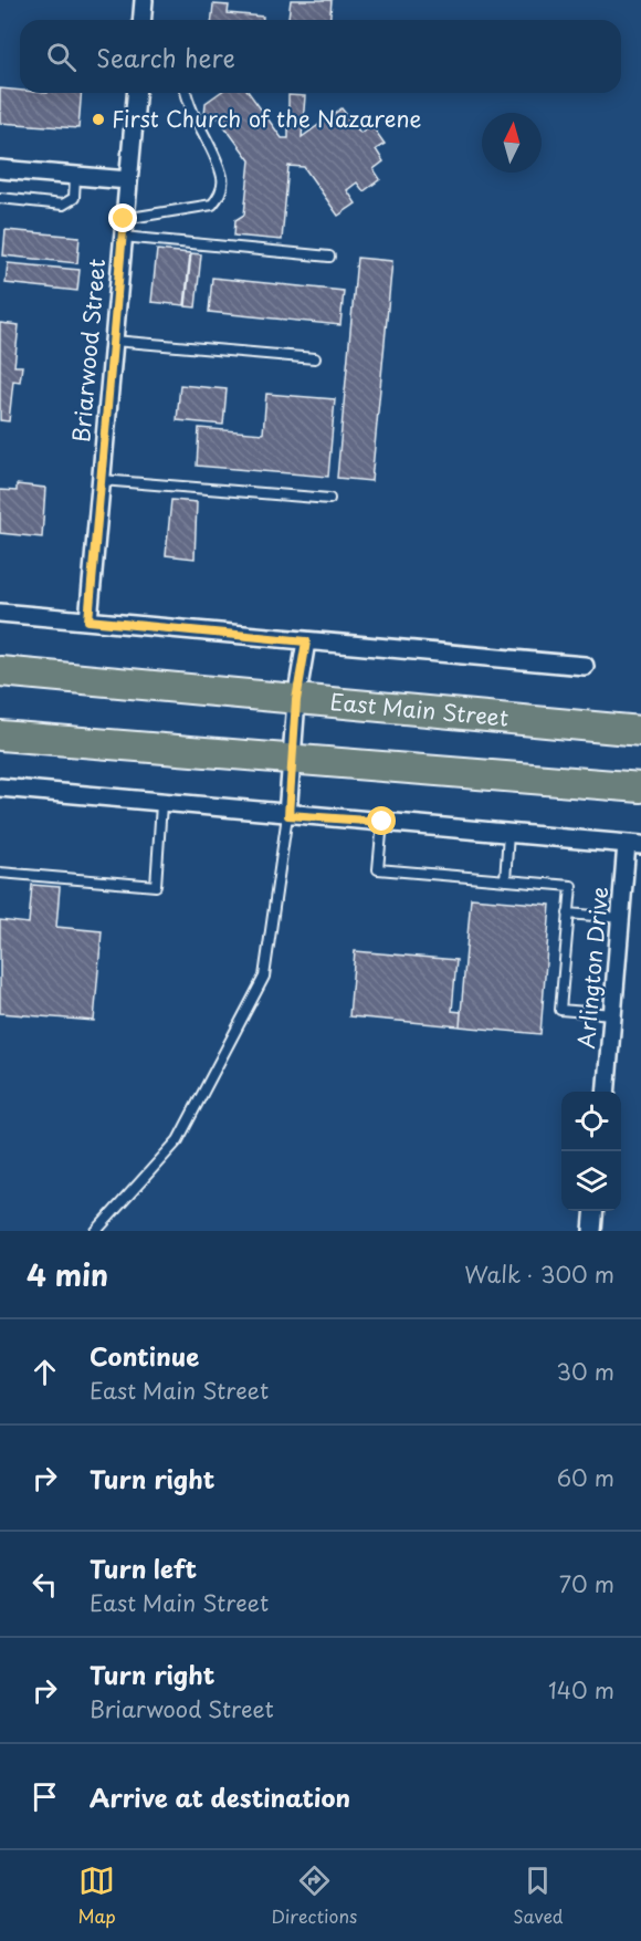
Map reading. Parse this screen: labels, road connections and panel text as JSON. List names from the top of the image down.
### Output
{
  "streets": {
    "highway": ["East Main Street"],
    "street": ["Briarwood Street", "Arlington Drive"]
  },
  "places": ["First Church of the Nazarene"],
  "north": "top",
  "page": {
    "search": "Search here",
    "heading": ["4 min", "Walk · 300 m"],
    "list": [
      ["Continue", "East Main Street", "30 m"],
      ["Turn right", "60 m"],
      ["Turn left", "East Main Street", "70 m"],
      ["Turn right", "Briarwood Street", "140 m"],
      "Arrive at destination"
    ],
    "nav": ["Map", "Directions", "Saved"]
  }
}
